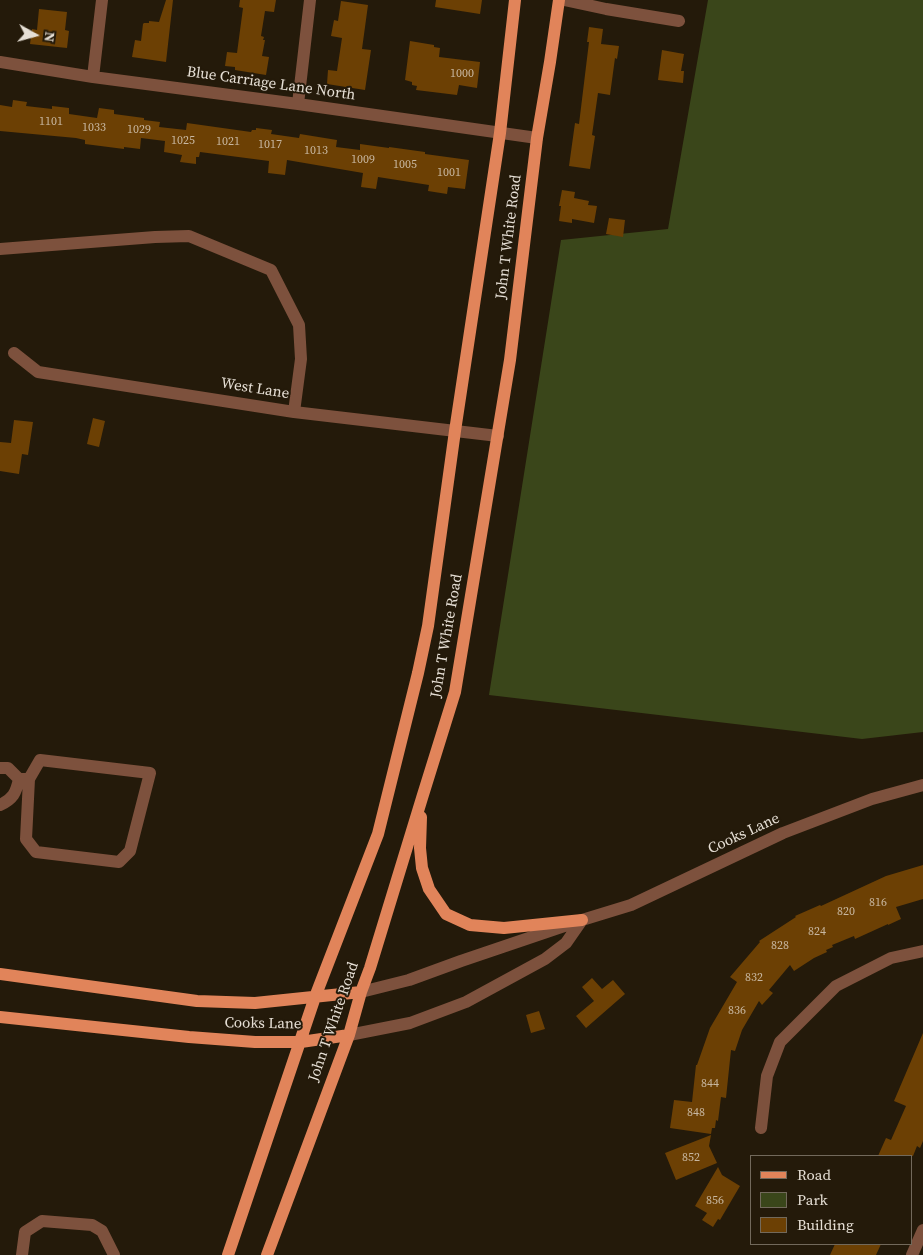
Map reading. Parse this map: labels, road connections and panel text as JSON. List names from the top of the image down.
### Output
{
  "streets": {
    "main road": ["John T White Road", "Cooks Lane"],
    "street": ["Blue Carriage Lane North", "West Lane"]
  },
  "crossings": [
    ["Blue Carriage Lane North", "John T White Road"],
    ["John T White Road", "West Lane"],
    ["John T White Road", "Cooks Lane"]
  ],
  "house_numbers": [
    "1000",
    "1101",
    "1033",
    "1029",
    "1025",
    "1021",
    "1017",
    "1013",
    "1009",
    "1005",
    "1001",
    "816",
    "820",
    "824",
    "828",
    "832",
    "836",
    "844",
    "848",
    "852",
    "856"
  ],
  "legend": ["Road", "Park", "Building"],
  "north": "right"
}
